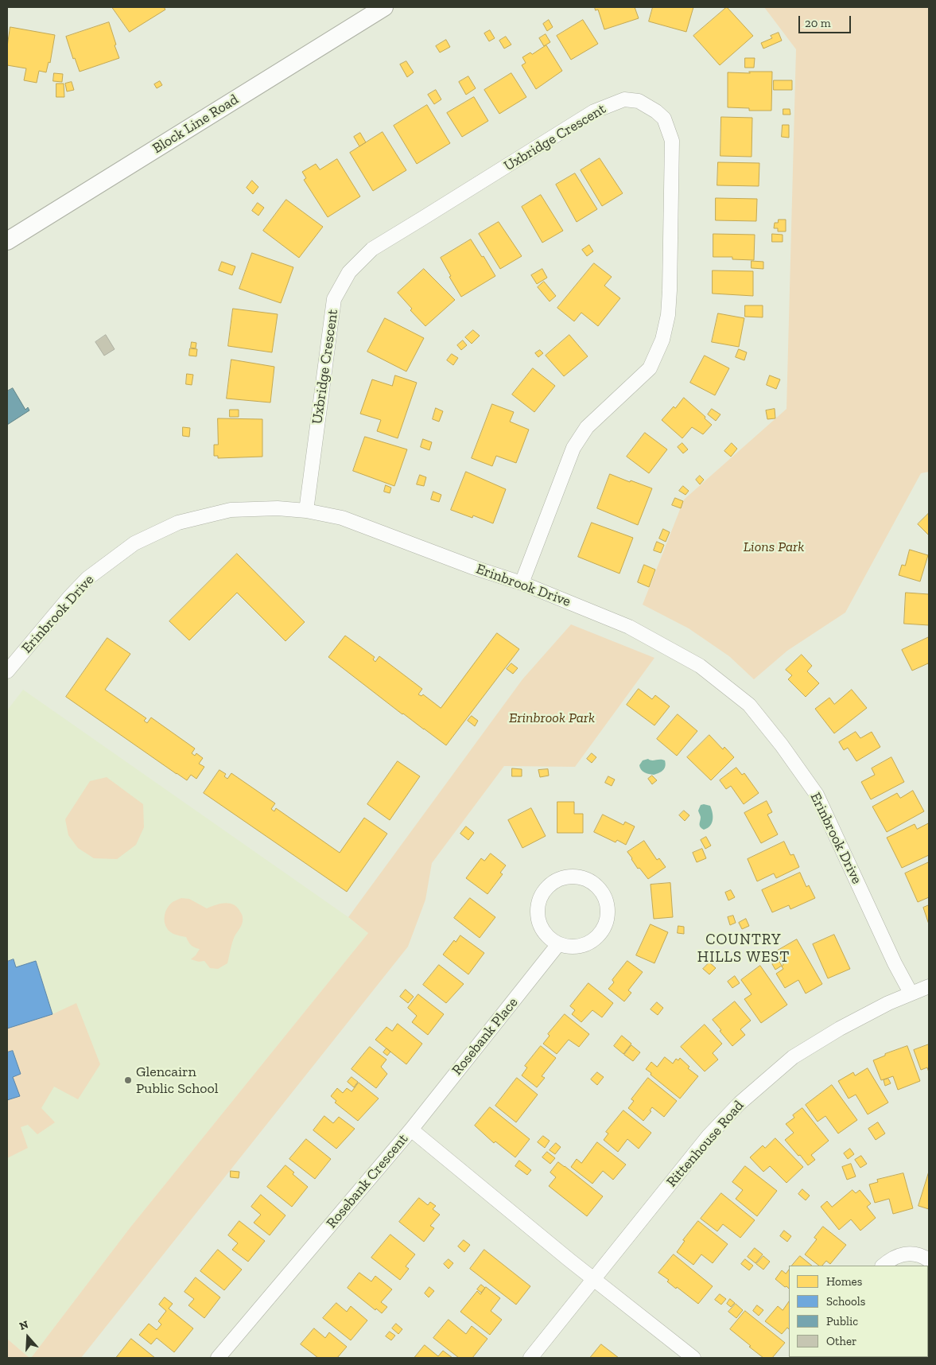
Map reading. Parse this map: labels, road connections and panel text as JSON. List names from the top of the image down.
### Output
{
  "streets": {
    "street": [
      "Block Line Road",
      "Uxbridge Crescent",
      "Erinbrook Drive",
      "Rosebank Place",
      "Rittenhouse Road",
      "Rosebank Crescent"
    ]
  },
  "crossings": [
    ["Uxbridge Crescent", "Erinbrook Drive"],
    ["Erinbrook Drive", "Rittenhouse Road"],
    ["Rosebank Place", "Rosebank Crescent"],
    ["Rittenhouse Road", "Rosebank Crescent"]
  ],
  "districts": ["COUNTRY HILLS WEST"],
  "parks": ["Lions Park", "Erinbrook Park"],
  "places": ["Glencairn Public School"],
  "legend": [
    "Homes",
    "Schools",
    "Public",
    "Other"
  ],
  "scale_bar": "20 m",
  "north": "top"
}
